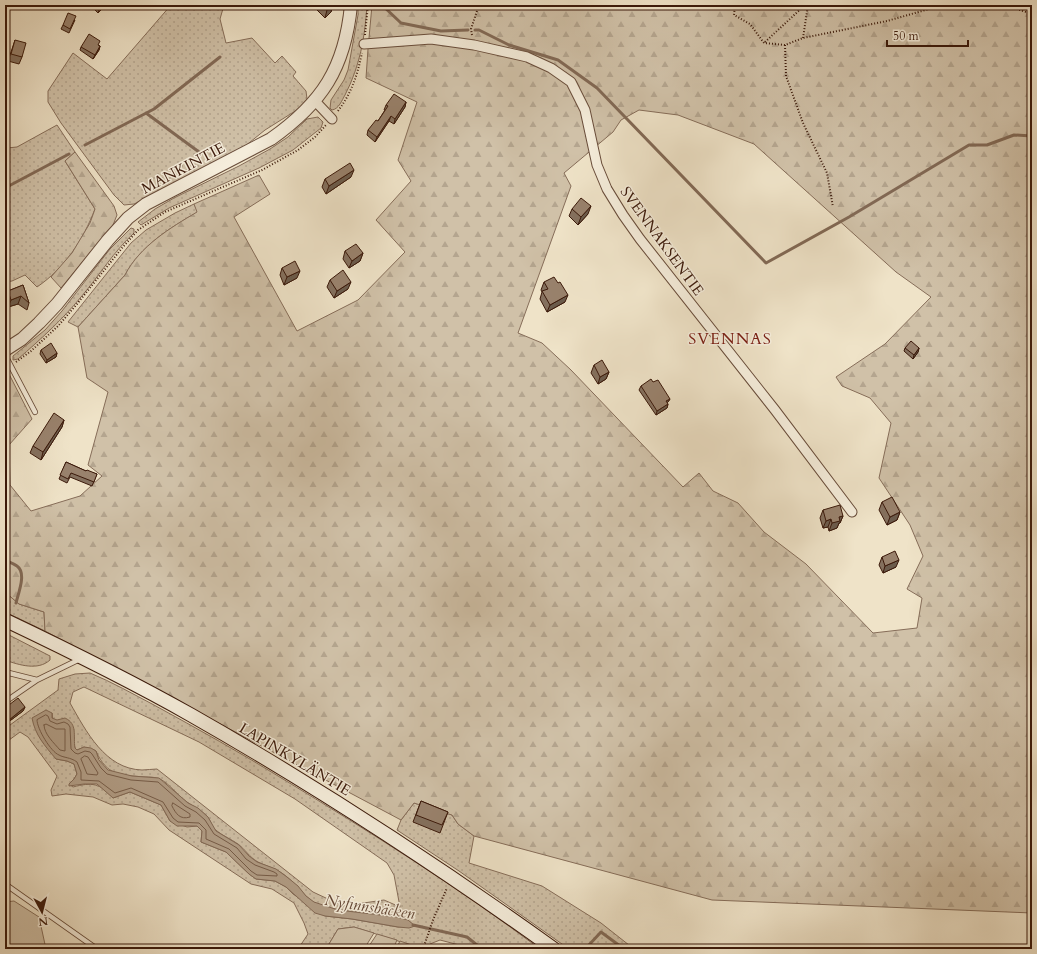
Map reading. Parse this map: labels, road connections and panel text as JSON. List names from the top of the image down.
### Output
{
  "streets": {
    "main road": ["LAPINKYLÄNTIE"],
    "street": ["MANKINTIE", "SVENNAKSENTIE"]
  },
  "districts": ["SVENNAS"],
  "water": ["Nyfinnsbäcken"],
  "scale_bar": "50 m",
  "north": "bottom"
}
